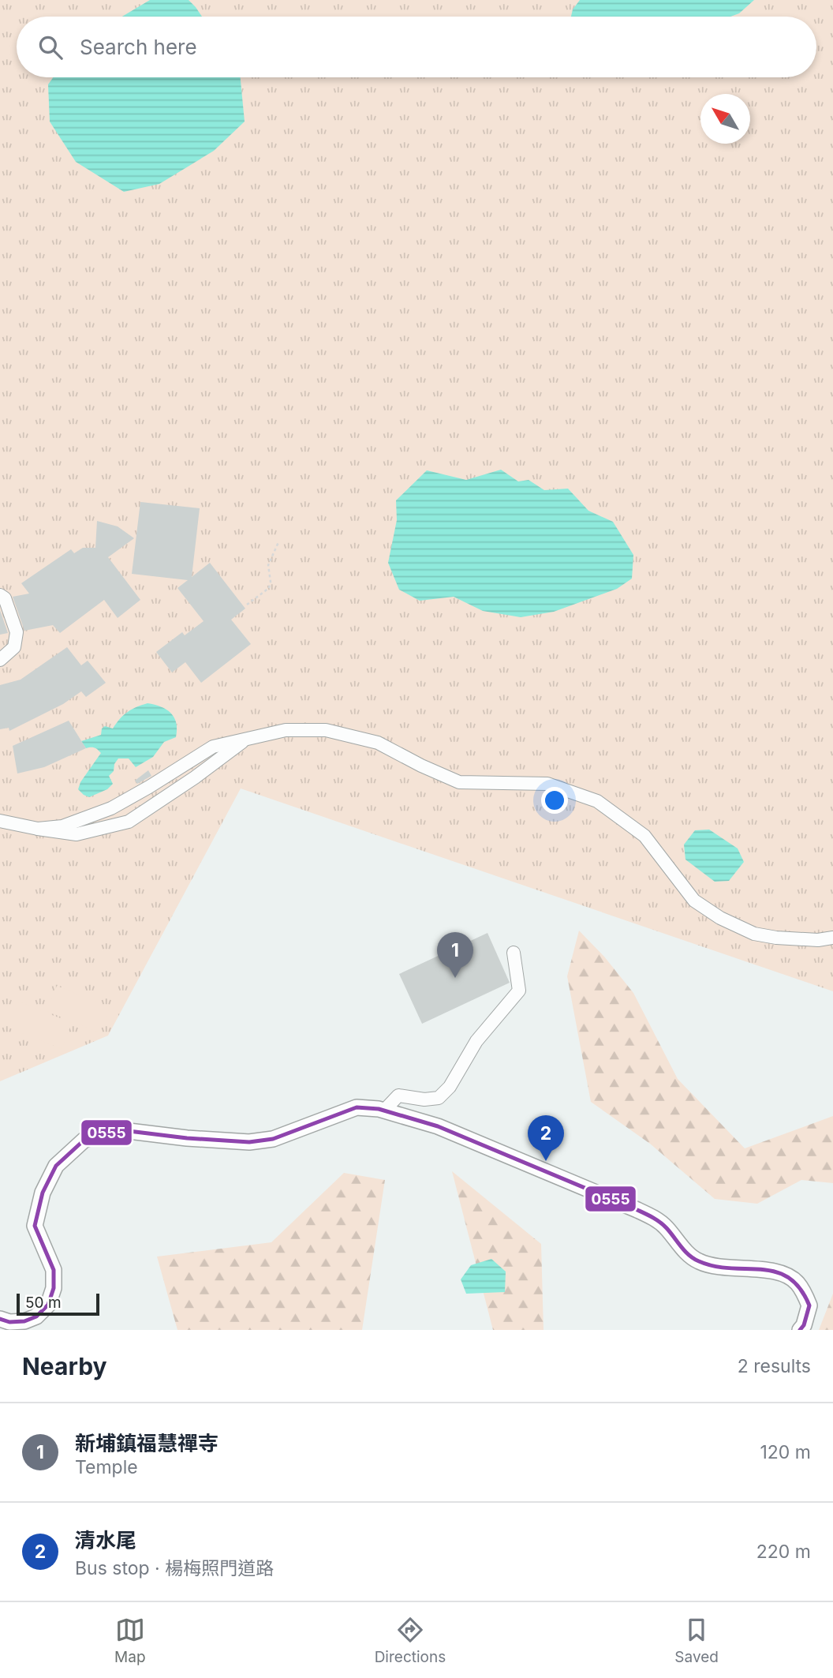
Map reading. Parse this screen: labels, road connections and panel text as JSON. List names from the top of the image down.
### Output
{
  "lines": ["transit line 0555"],
  "scale_bar": "50 m",
  "north": "top left",
  "page": {
    "search": "Search here",
    "pins": ["1", "2"],
    "scale": "50 m",
    "heading": ["Nearby", "2 results"],
    "list": [
      {
        "mark": "1",
        "name": "新埔鎮福慧禪寺",
        "note": "Temple",
        "value": "120 m"
      },
      {
        "mark": "2",
        "name": "清水尾",
        "note": "Bus stop · 楊梅照門道路",
        "value": "220 m"
      }
    ],
    "nav": ["Map", "Directions", "Saved"]
  }
}
